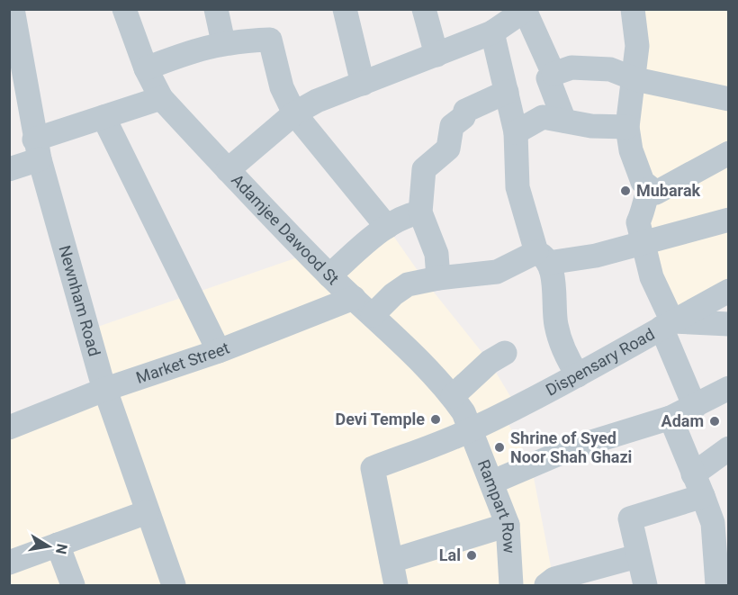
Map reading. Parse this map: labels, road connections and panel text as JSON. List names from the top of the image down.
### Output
{
  "streets": {
    "street": [
      "Adamjee Dawood St",
      "Newnham Road",
      "Dispensary Road",
      "Market Street",
      "Rampart Row"
    ]
  },
  "crossings": [
    ["Adamjee Dawood St", "Dispensary Road"],
    ["Adamjee Dawood St", "Market Street"],
    ["Adamjee Dawood St", "Rampart Row"],
    ["Newnham Road", "Market Street"],
    ["Dispensary Road", "Rampart Row"]
  ],
  "places": [
    "Mubarak",
    "Devi Temple",
    "Adam",
    "Shrine of Syed Noor Shah Ghazi",
    "Lal"
  ],
  "north": "right"
}
